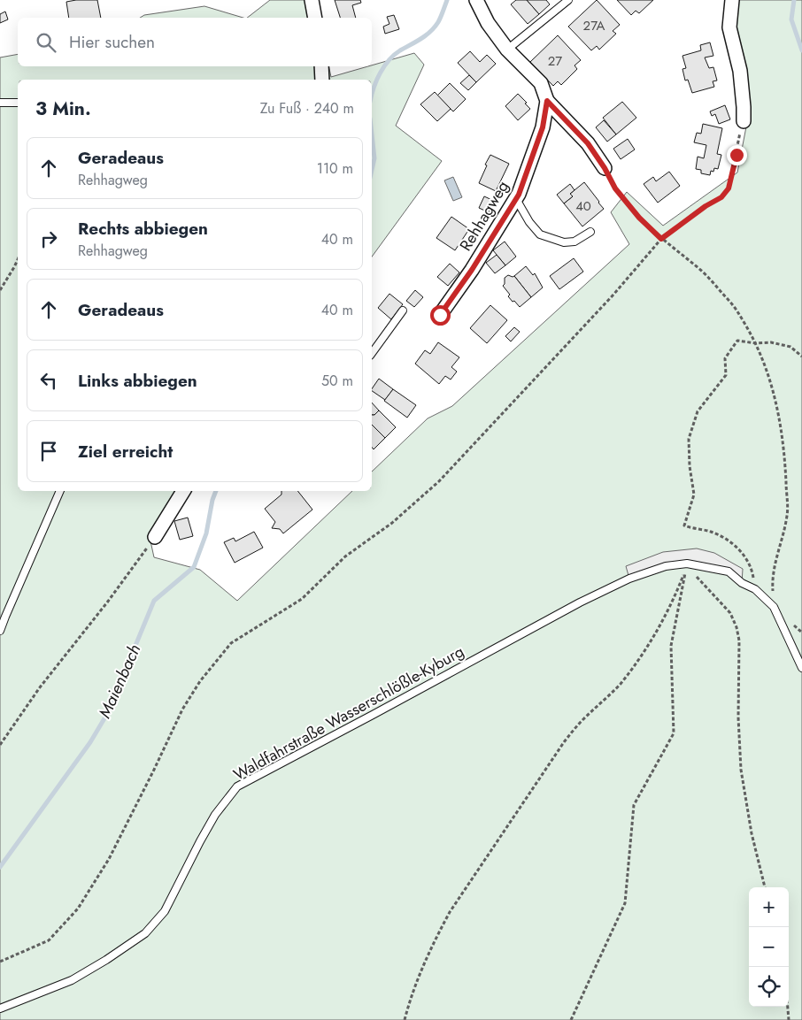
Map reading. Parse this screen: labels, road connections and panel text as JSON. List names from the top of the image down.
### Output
{
  "streets": {
    "street": ["Rehhagweg"],
    "lane": ["Waldfahrstraße Wasserschlößle-Kyburg"]
  },
  "water": ["Maienbach"],
  "house_numbers": ["27A", "27", "40"],
  "page": {
    "search": "Hier suchen",
    "heading": ["3 Min.", "Zu Fuß · 240 m"],
    "list": [
      ["Geradeaus", "Rehhagweg", "110 m"],
      ["Rechts abbiegen", "Rehhagweg", "40 m"],
      ["Geradeaus", "40 m"],
      ["Links abbiegen", "50 m"],
      "Ziel erreicht"
    ],
    "map_buttons": ["+", "−"]
  }
}
